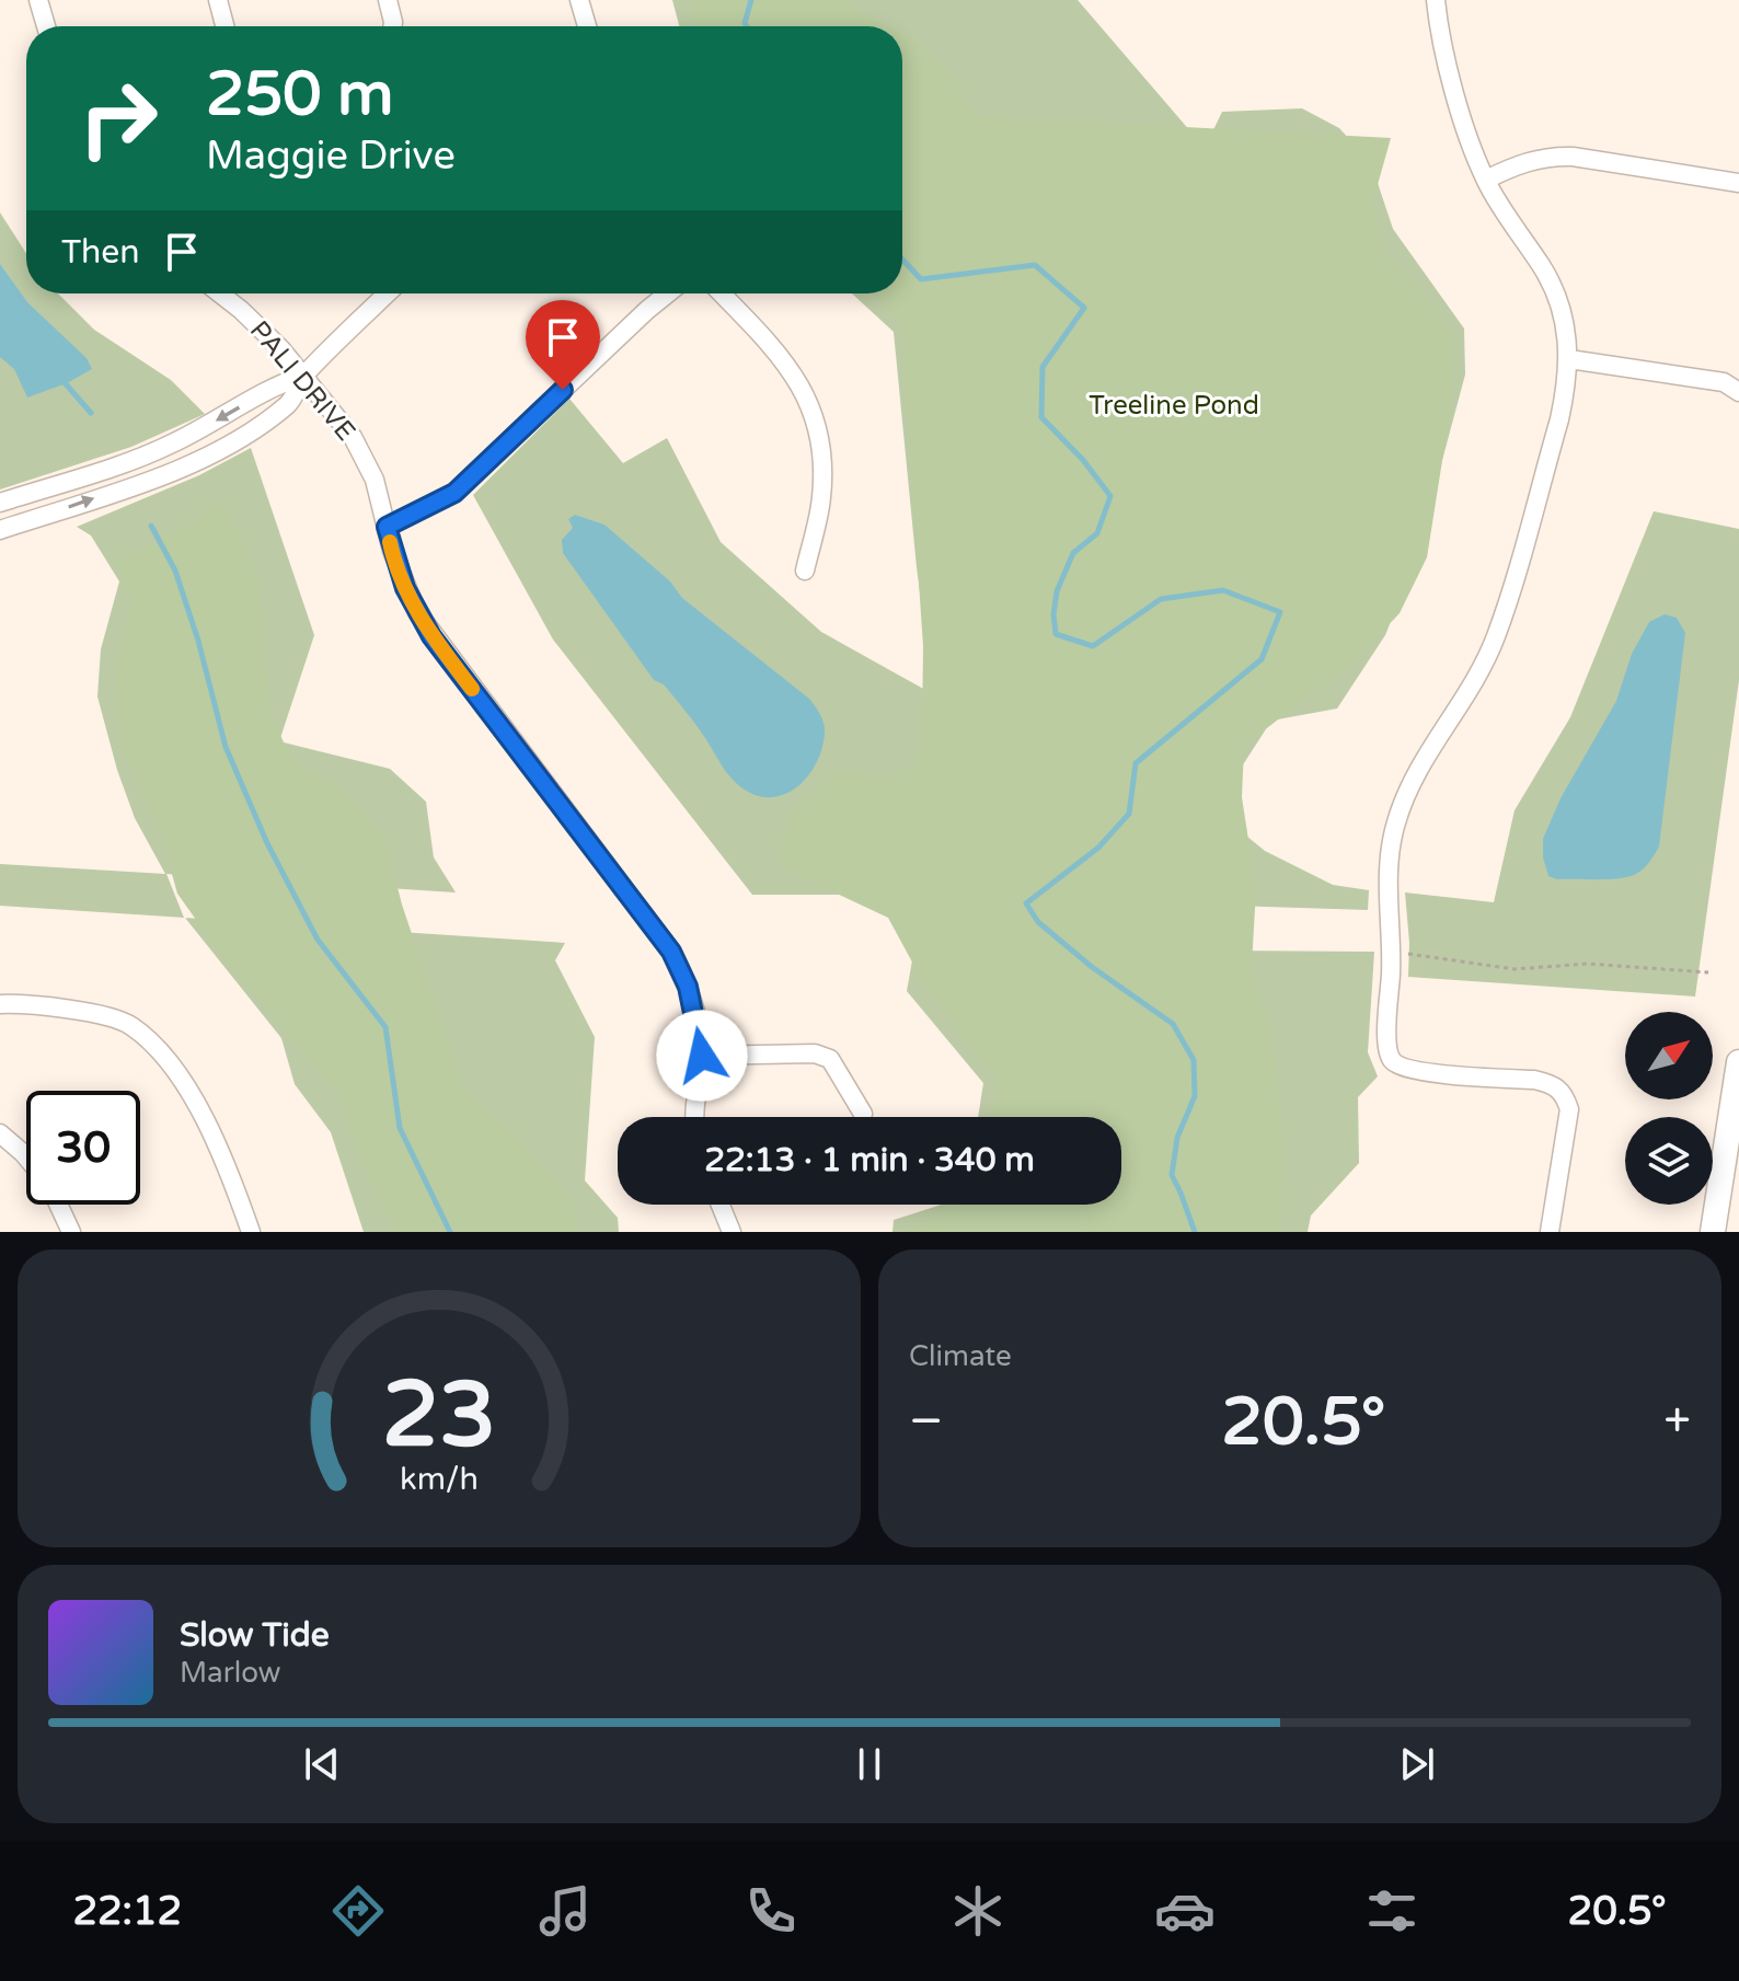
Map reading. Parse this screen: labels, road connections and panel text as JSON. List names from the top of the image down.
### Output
{
  "streets": {
    "street": ["PALI DRIVE"]
  },
  "parks": ["Treeline Pond"],
  "north": "top right",
  "page": {
    "turn": ["250 m", "Maggie Drive"],
    "then": "Then",
    "limit": "30",
    "trip": "22:13 · 1 min · 340 m",
    "tile": "Climate",
    "heat": ["−", "20.5°", "+"],
    "song": ["Slow Tide", "Marlow"],
    "tabs": ["22:12", "20.5°"],
    "gauge": ["23", "km/h"]
  }
}
